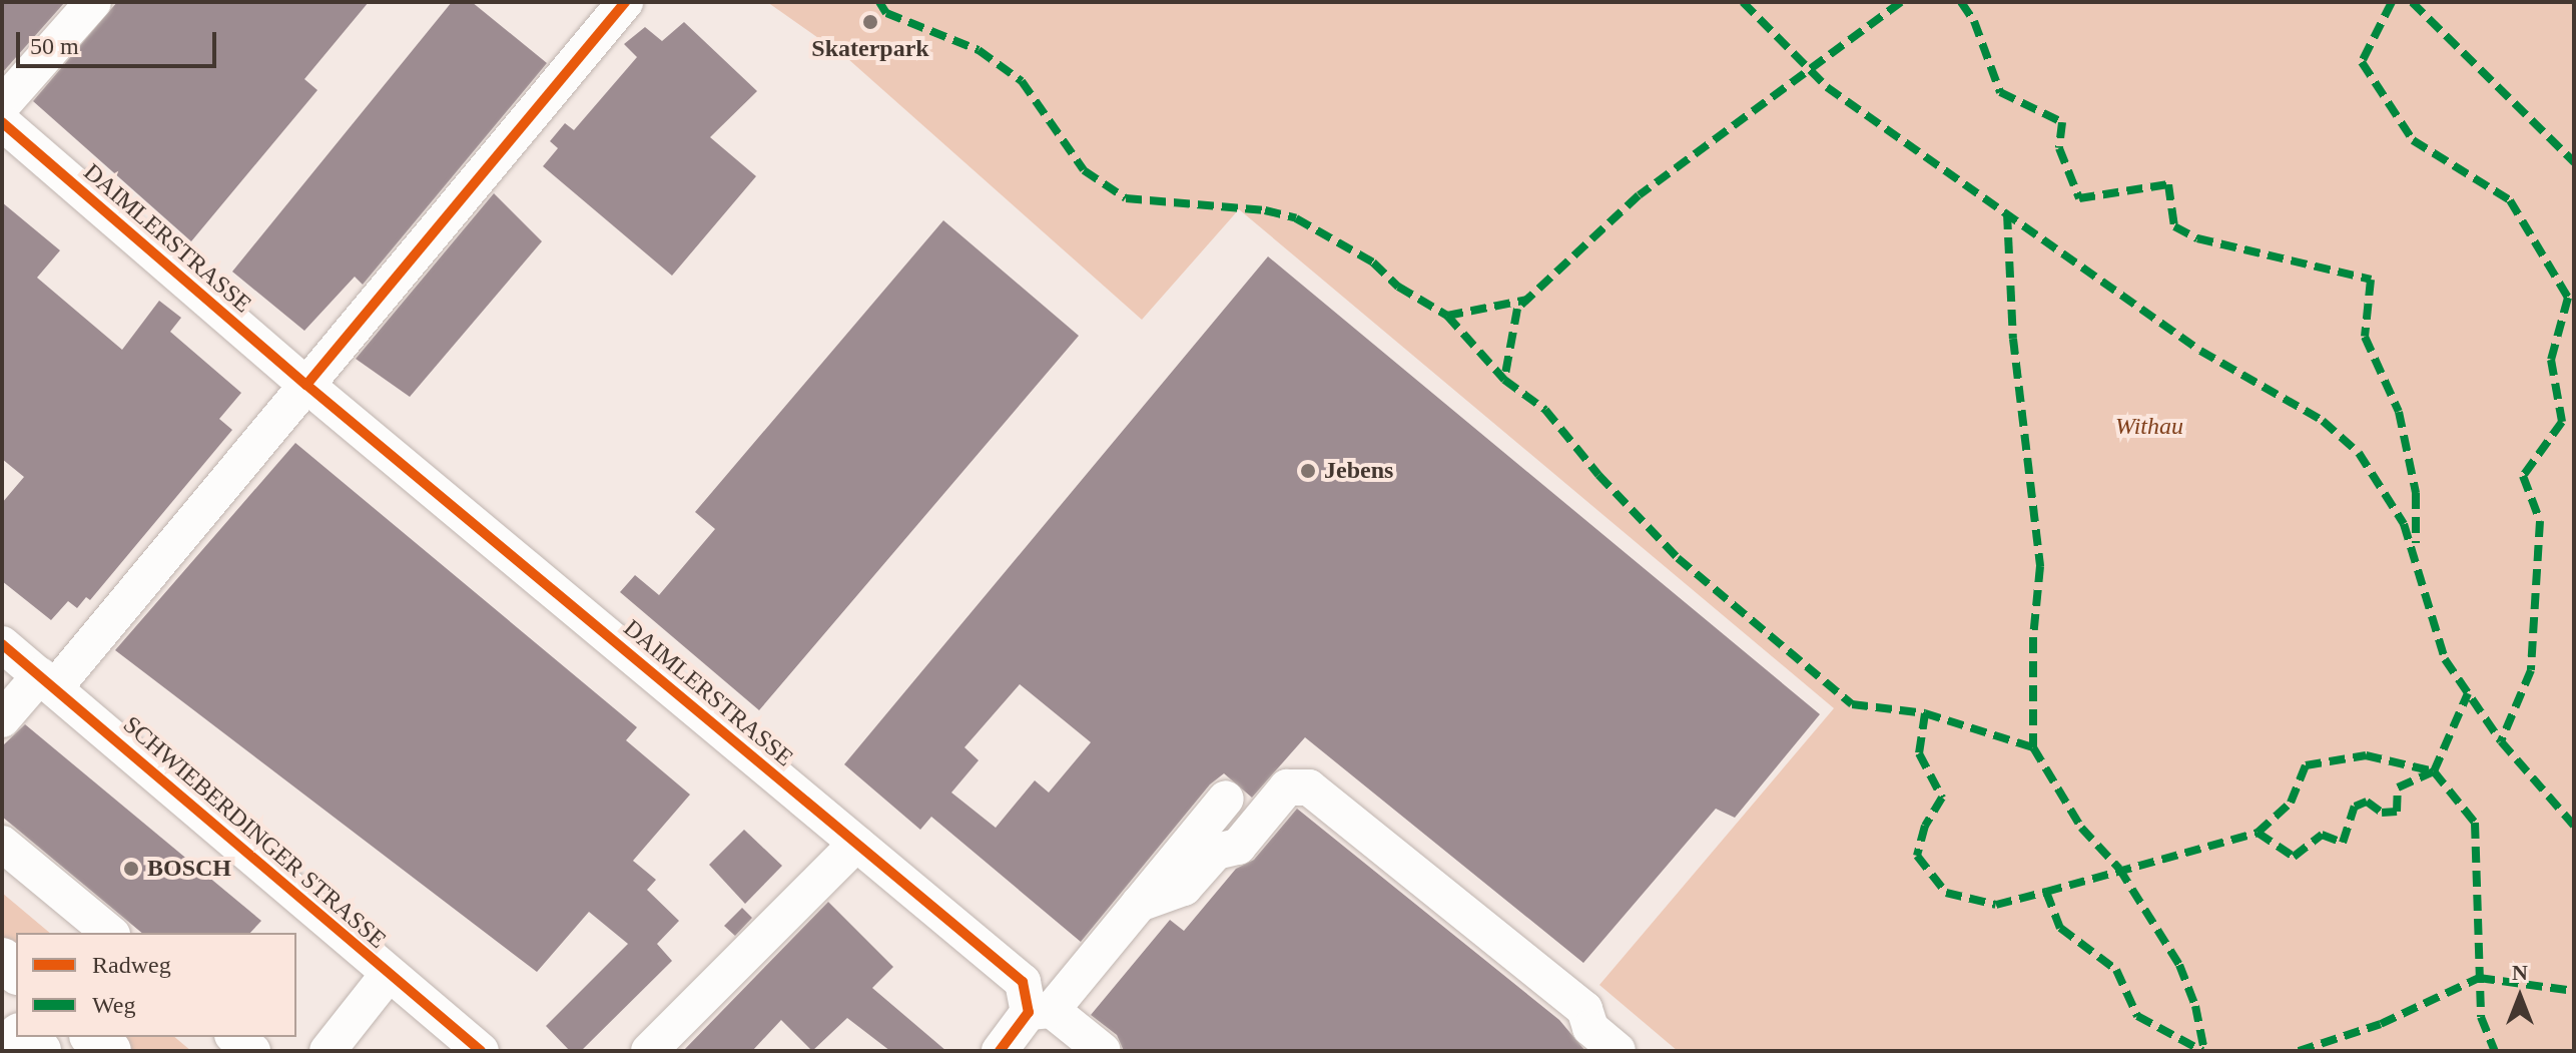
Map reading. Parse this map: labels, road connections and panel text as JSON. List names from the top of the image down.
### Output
{
  "streets": {
    "street": ["DAIMLERSTRASSE", "SCHWIEBERDINGER STRASSE"]
  },
  "parks": ["Withau"],
  "places": ["Skaterpark", "Jebens", "BOSCH"],
  "legend": ["Radweg", "Weg"],
  "scale_bar": "50 m",
  "north": "top"
}
